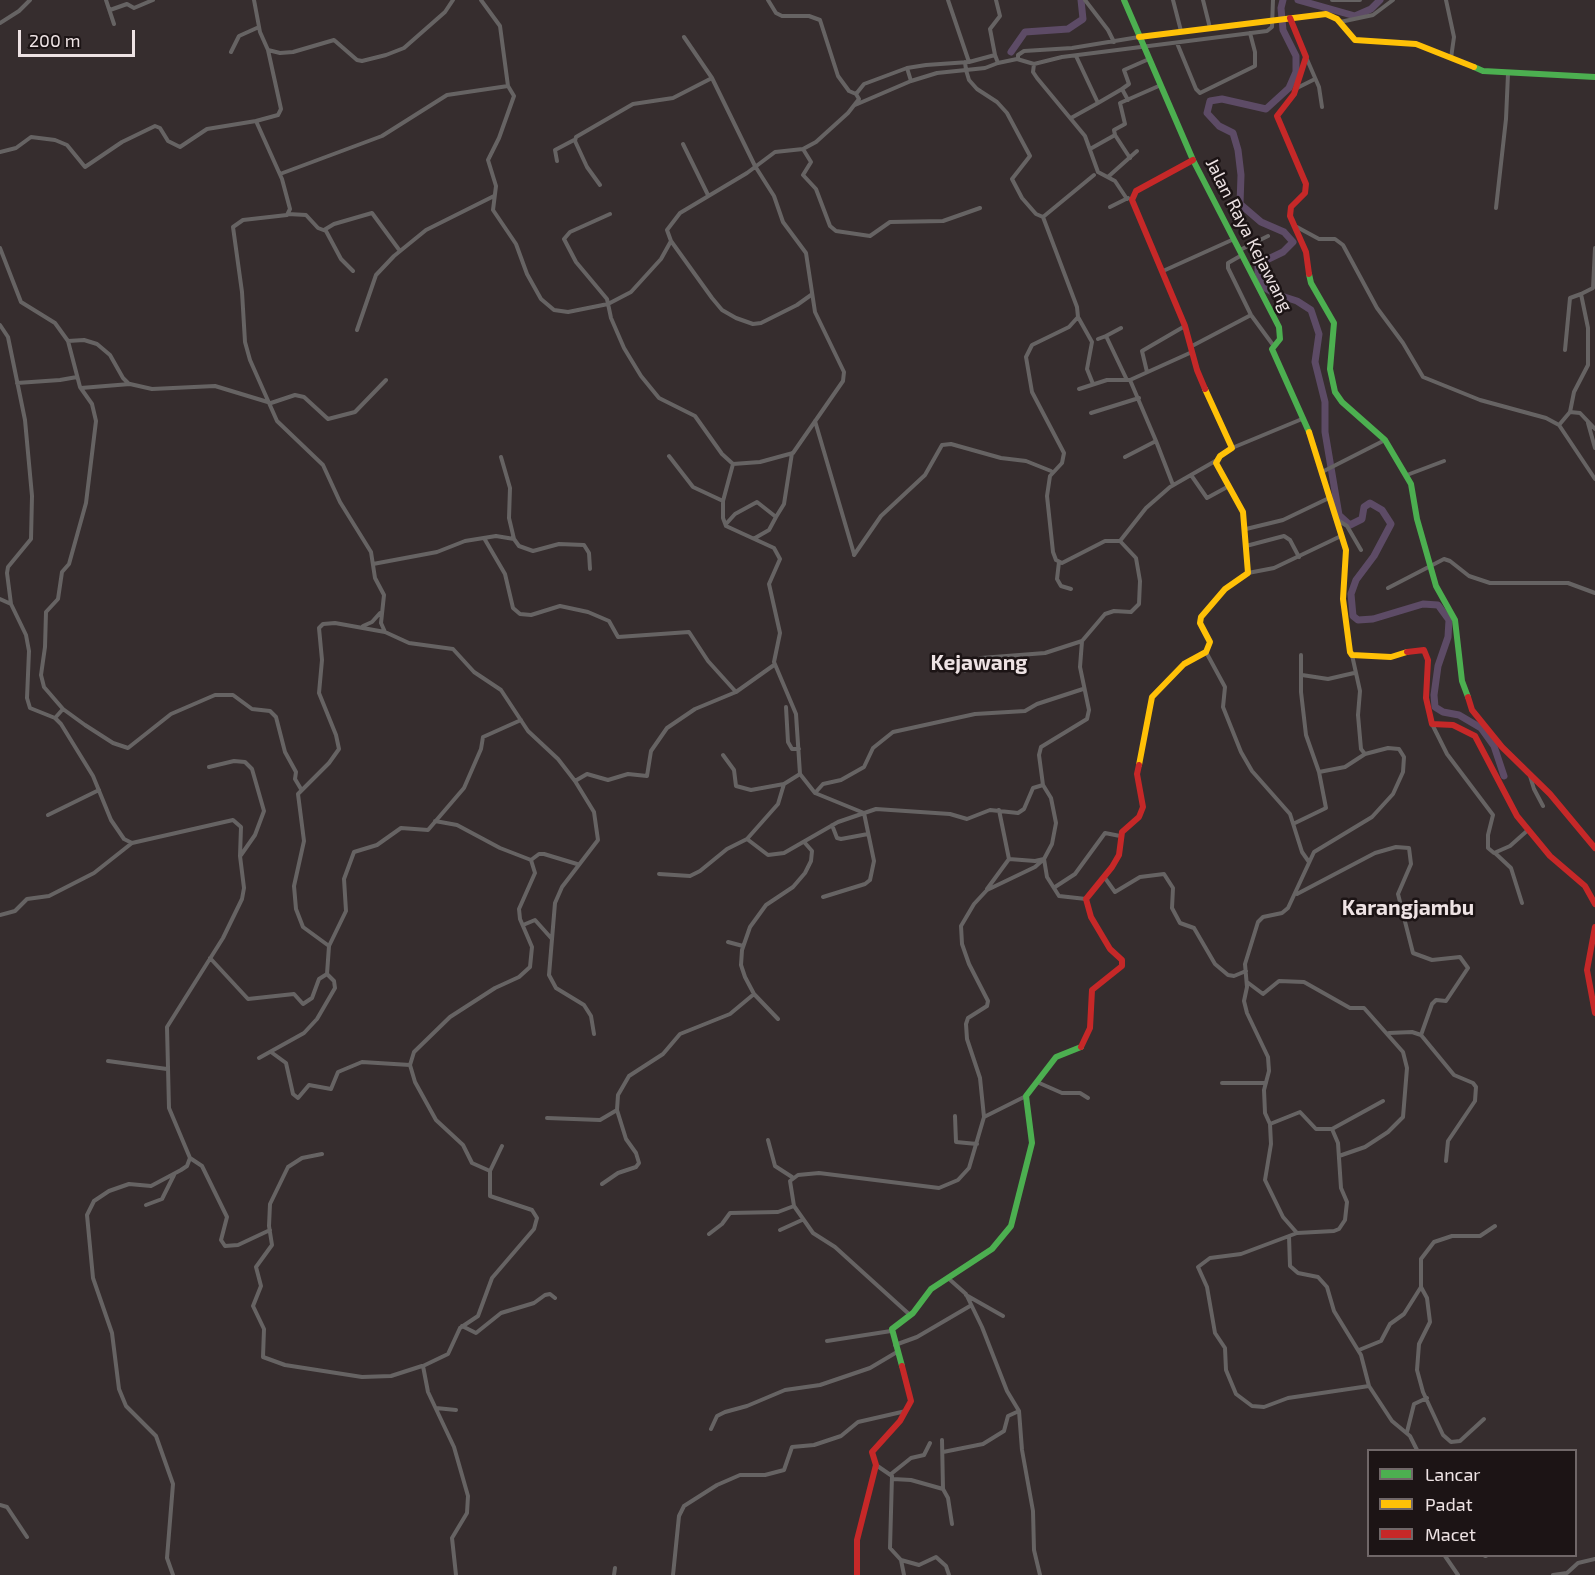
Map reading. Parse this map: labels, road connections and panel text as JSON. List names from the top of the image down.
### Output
{
  "streets": {
    "street": ["Jalan Raya Kejawang"]
  },
  "districts": ["Kejawang", "Karangjambu"],
  "legend": ["Lancar", "Padat", "Macet"],
  "scale_bar": "200 m"
}
